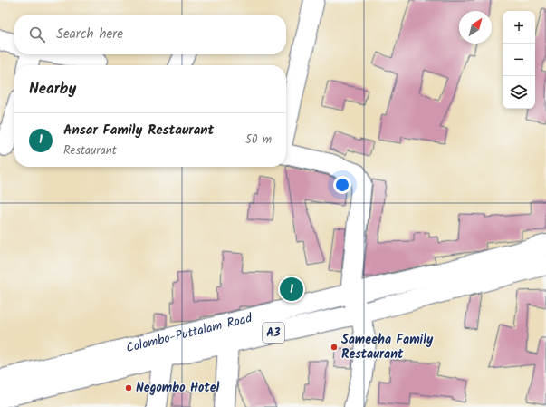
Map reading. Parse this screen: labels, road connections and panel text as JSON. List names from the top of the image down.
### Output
{
  "streets": {
    "main road": ["A3", "Colombo-Puttalam Road"]
  },
  "places": ["Sameeha Family Restaurant", "Negombo Hotel"],
  "north": "top right",
  "page": {
    "map_buttons": ["+", "−"],
    "search": "Search here",
    "heading": "Nearby",
    "list": [
      {
        "mark": "1",
        "name": "Ansar Family Restaurant",
        "note": "Restaurant",
        "value": "50 m"
      }
    ],
    "pins": "1"
  }
}
